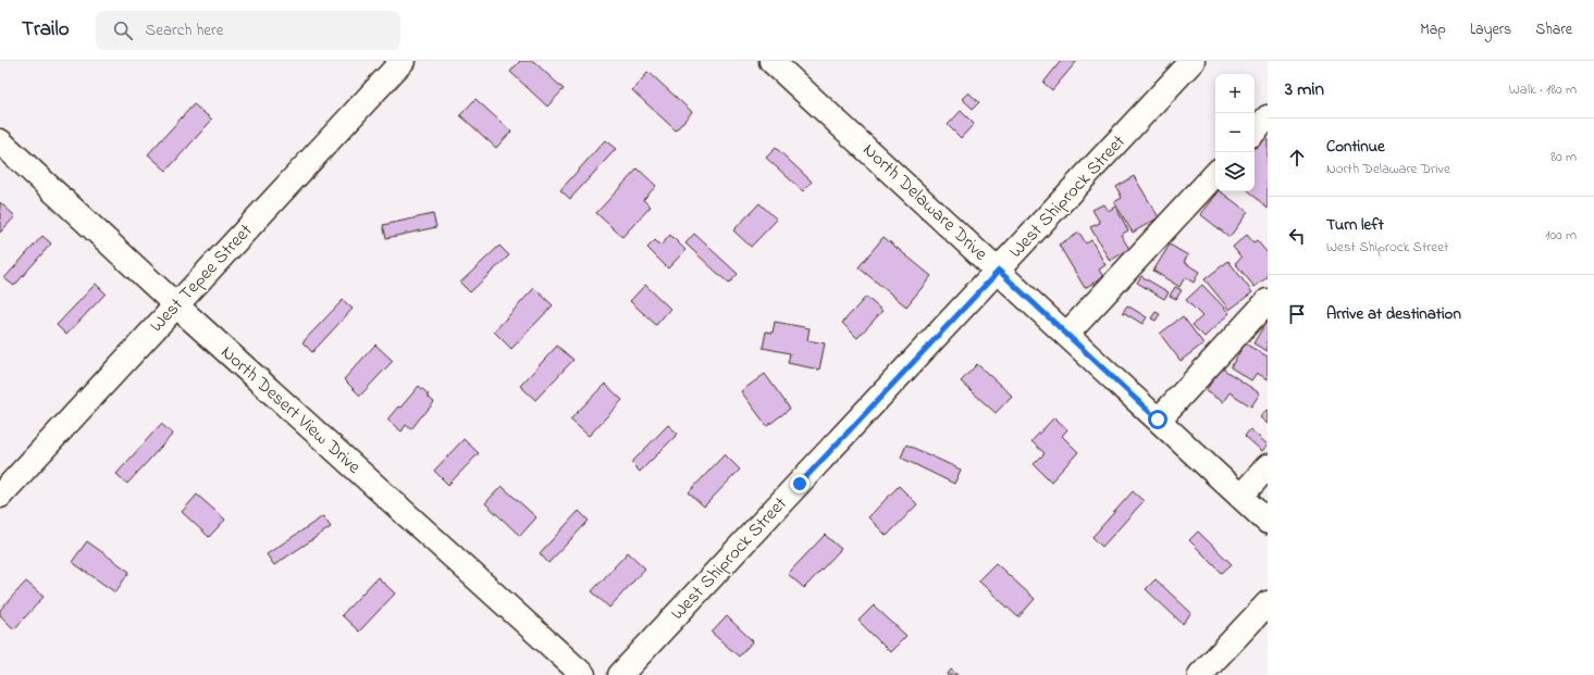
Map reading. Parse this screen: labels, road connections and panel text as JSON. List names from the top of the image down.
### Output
{
  "streets": {
    "street": [
      "West Shiprock Street",
      "North Delaware Drive",
      "West Tepee Street",
      "North Desert View Drive"
    ]
  },
  "crossings": [
    ["West Shiprock Street", "North Delaware Drive"],
    ["West Tepee Street", "North Desert View Drive"]
  ],
  "page": {
    "header": "Trailo",
    "search": "Search here",
    "nav": ["Map", "Layers", "Share"],
    "heading": ["3 min", "Walk · 180 m"],
    "map_buttons": ["+", "−"],
    "list": [
      ["Continue", "North Delaware Drive", "80 m"],
      ["Turn left", "West Shiprock Street", "100 m"],
      "Arrive at destination"
    ]
  }
}
